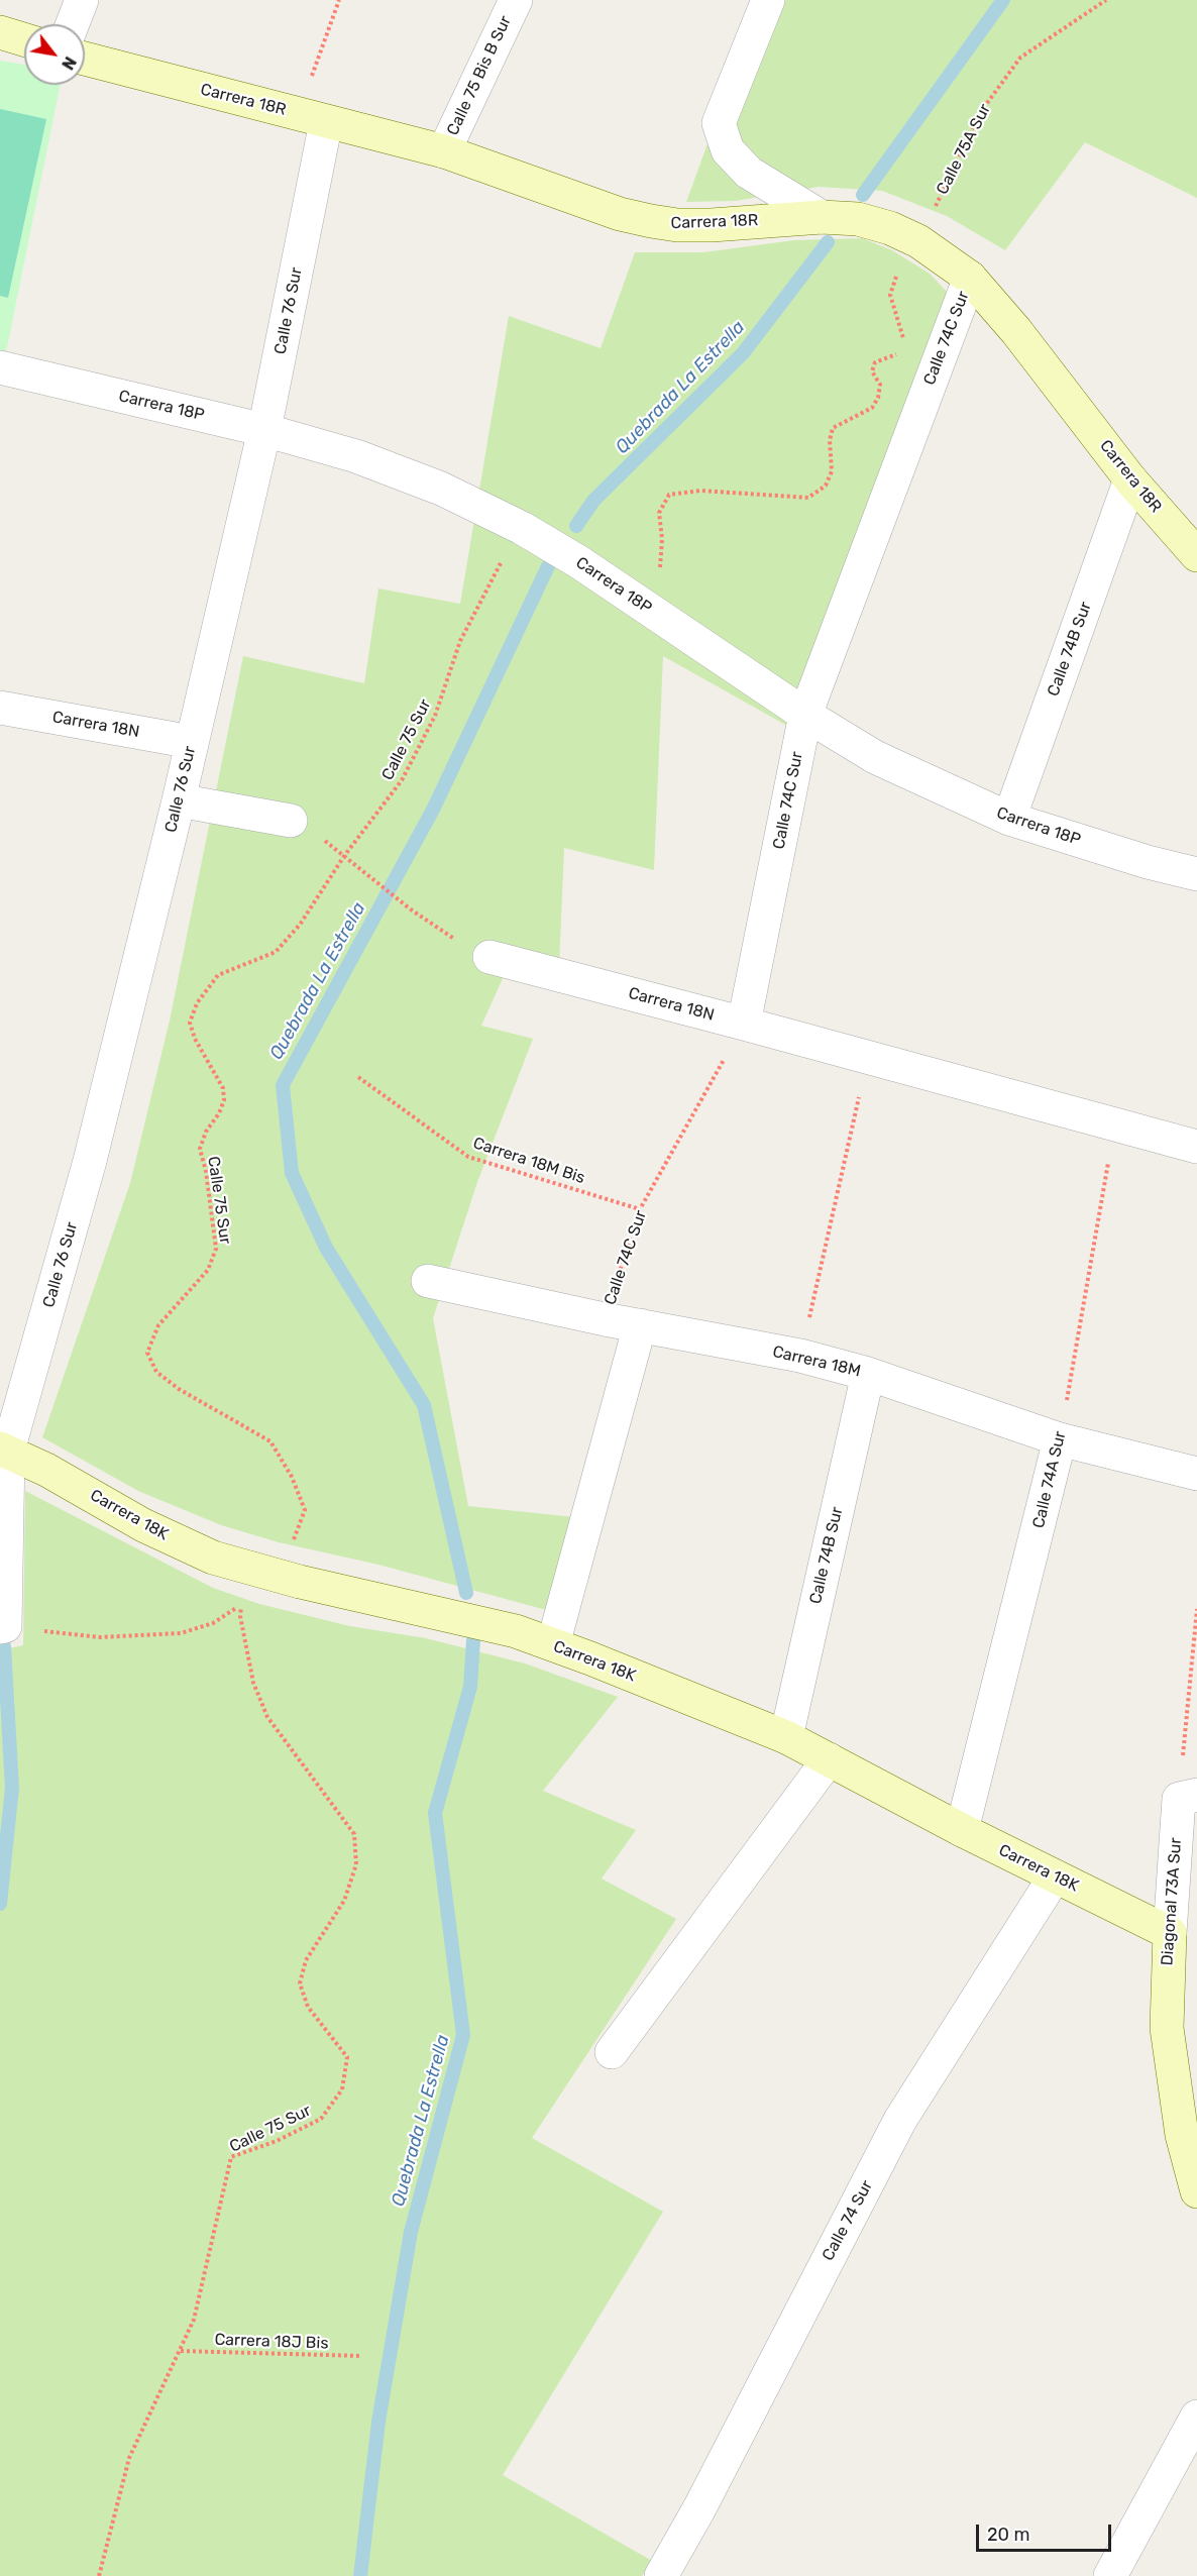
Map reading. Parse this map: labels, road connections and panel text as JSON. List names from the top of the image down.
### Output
{
  "streets": {
    "street": [
      "Calle 75 Bis B Sur",
      "Carrera 18R",
      "Calle 76 Sur",
      "Calle 74C Sur",
      "Carrera 18P",
      "Calle 74B Sur",
      "Carrera 18N",
      "Carrera 18M",
      "Calle 74A Sur",
      "Carrera 18K",
      "Diagonal 73A Sur",
      "Calle 74 Sur"
    ],
    "path": [
      "Calle 75A Sur",
      "Calle 75 Sur",
      "Carrera 18M Bis",
      "Carrera 18J Bis"
    ]
  },
  "crossings": [
    ["Calle 75 Bis B Sur", "Carrera 18R"],
    ["Carrera 18R", "Calle 75A Sur"],
    ["Carrera 18R", "Calle 76 Sur"],
    ["Carrera 18R", "Calle 74C Sur"],
    ["Carrera 18R", "Calle 74B Sur"],
    ["Calle 76 Sur", "Carrera 18P"],
    ["Calle 76 Sur", "Carrera 18N"],
    ["Calle 76 Sur", "Carrera 18K"],
    ["Calle 74C Sur", "Carrera 18P"],
    ["Calle 74C Sur", "Carrera 18N"],
    ["Calle 74C Sur", "Carrera 18M Bis"],
    ["Calle 74C Sur", "Carrera 18M"],
    ["Carrera 18P", "Calle 74B Sur"],
    ["Carrera 18P", "Calle 75 Sur"],
    ["Calle 74B Sur", "Carrera 18M"],
    ["Calle 74B Sur", "Carrera 18K"],
    ["Carrera 18N", "Calle 74A Sur"],
    ["Calle 75 Sur", "Carrera 18K"],
    ["Calle 75 Sur", "Carrera 18J Bis"],
    ["Carrera 18M", "Calle 74A Sur"],
    ["Calle 74A Sur", "Carrera 18K"],
    ["Carrera 18K", "Diagonal 73A Sur"],
    ["Carrera 18K", "Calle 74 Sur"]
  ],
  "water": ["Quebrada La Estrella"],
  "scale_bar": "20 m",
  "north": "bottom right"
}
